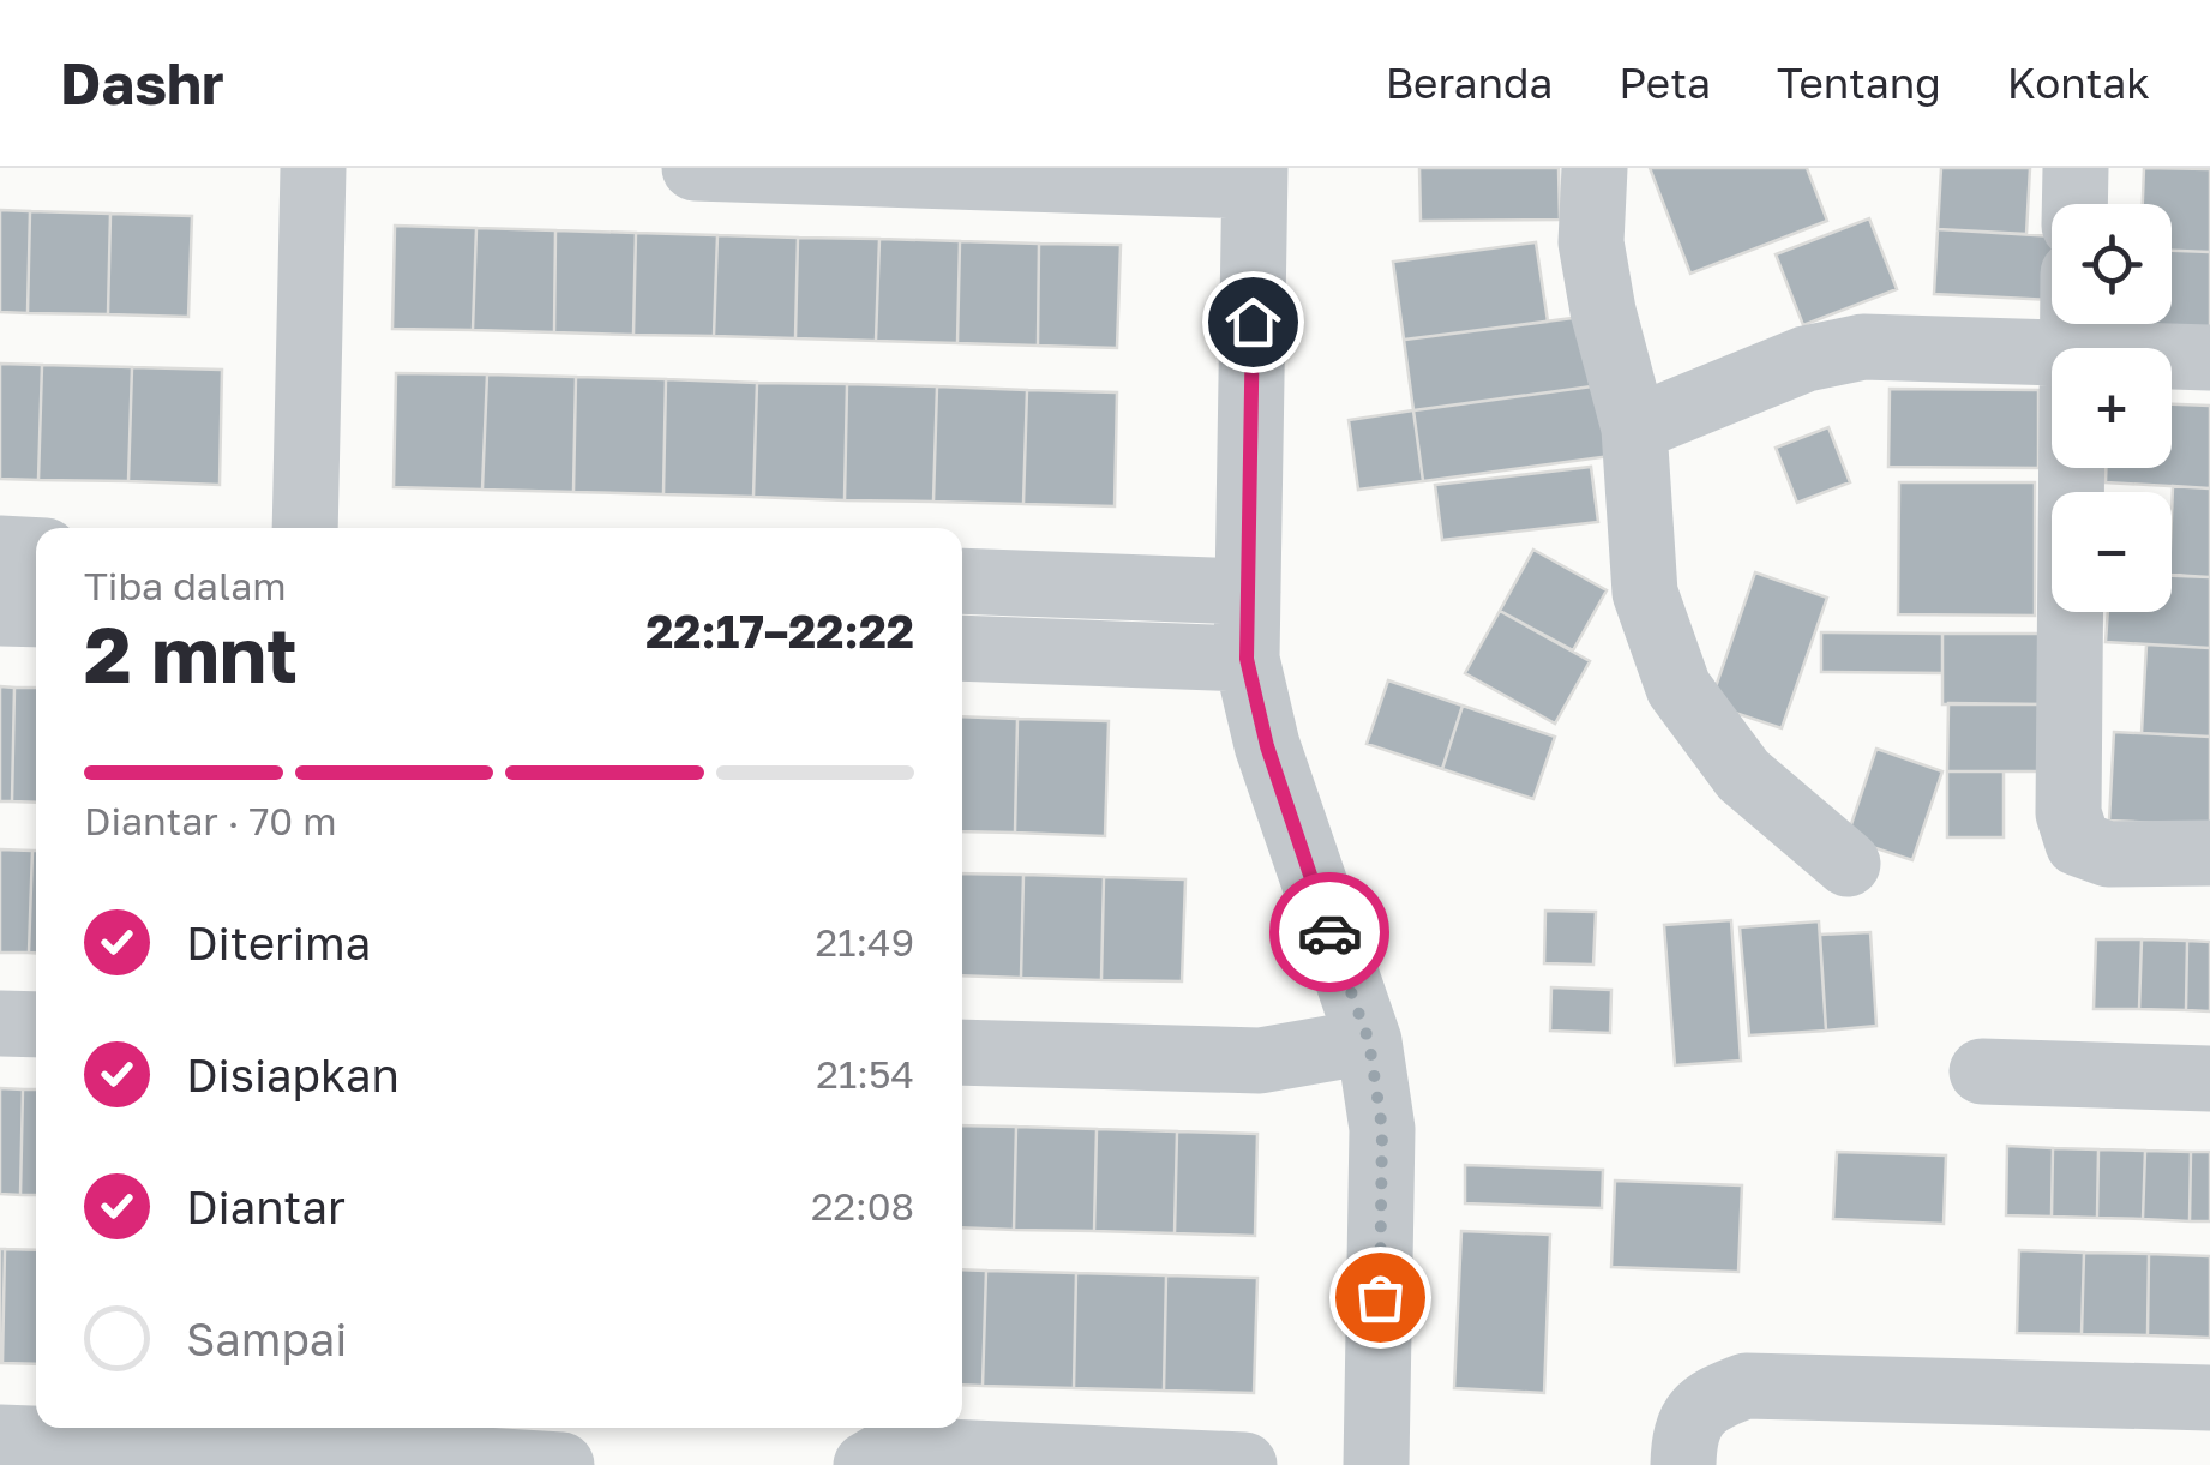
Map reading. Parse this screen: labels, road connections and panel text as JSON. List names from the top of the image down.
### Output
{
  "page": {
    "header": "Dashr",
    "nav": [
      "Beranda",
      "Peta",
      "Tentang",
      "Kontak"
    ],
    "map_buttons": ["+", "−"],
    "heading": ["2 mnt", "Tiba dalam", "22:17–22:22"],
    "bar": "Diantar · 70 m",
    "list": [
      ["Diterima", "21:49"],
      ["Disiapkan", "21:54"],
      ["Diantar", "22:08"],
      "Sampai"
    ]
  }
}
